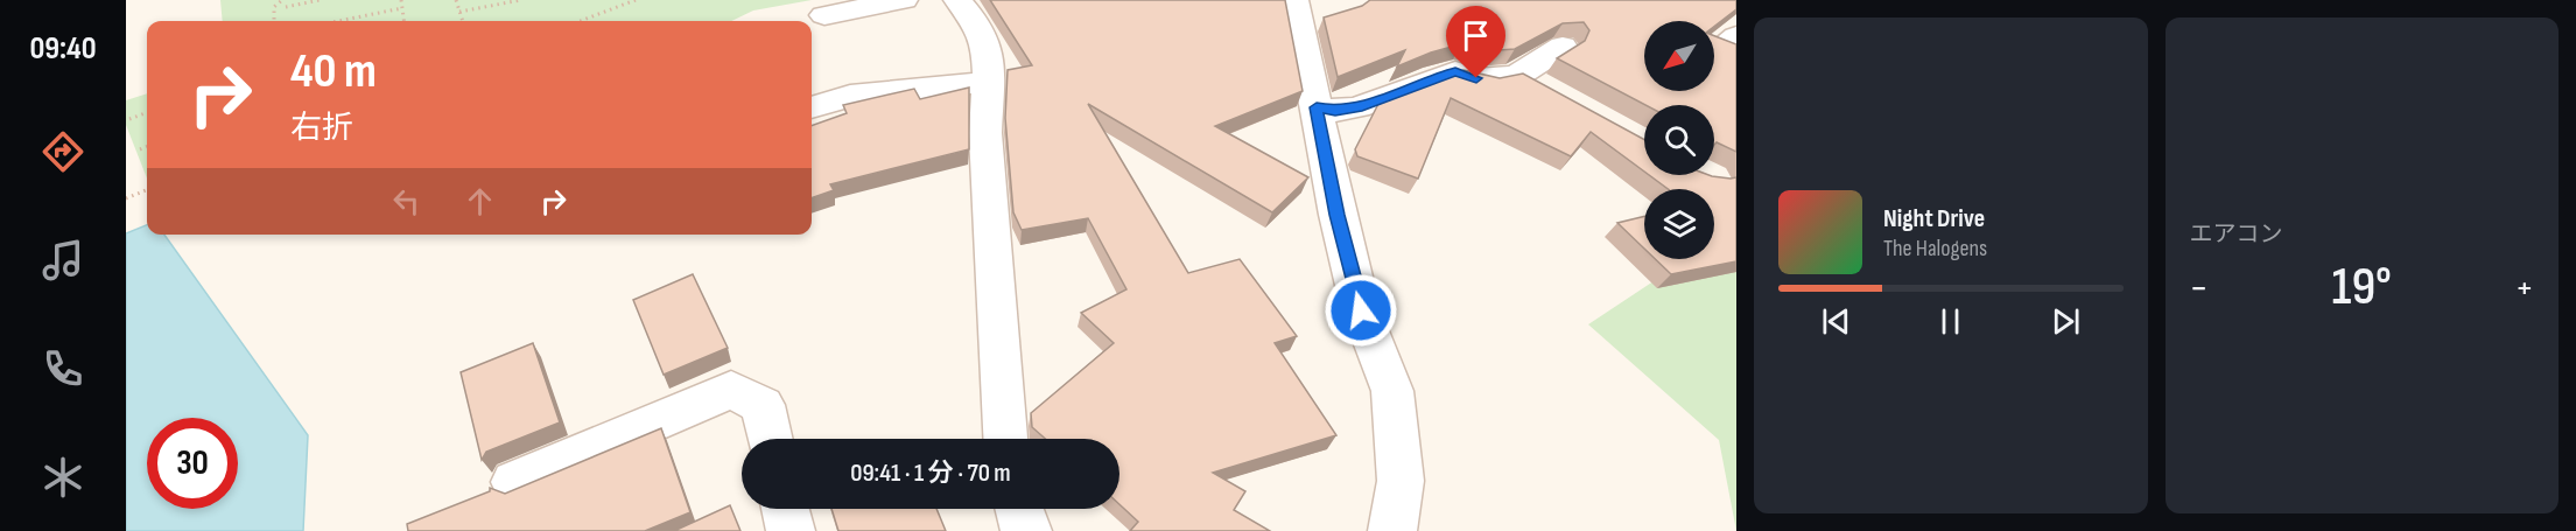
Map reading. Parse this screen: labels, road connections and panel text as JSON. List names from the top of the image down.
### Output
{
  "north": "bottom left",
  "page": {
    "tabs": "09:40",
    "tile": "エアコン",
    "turn": ["40 m", "右折"],
    "song": ["Night Drive", "The Halogens"],
    "heat": ["−", "19°", "+"],
    "limit": "30",
    "trip": "09:41 · 1 分 · 70 m"
  }
}
